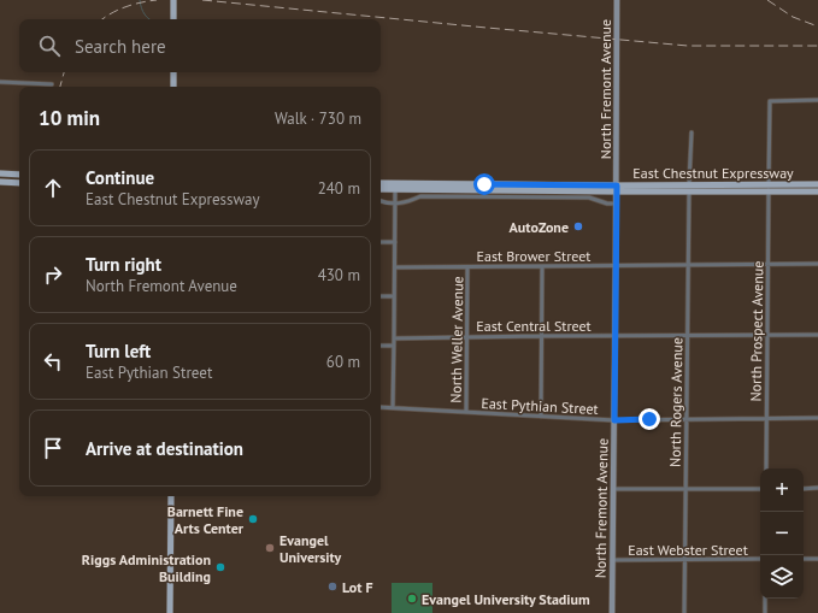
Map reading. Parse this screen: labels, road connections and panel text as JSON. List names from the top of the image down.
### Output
{
  "streets": {
    "main road": ["East Chestnut Expressway"],
    "street": [
      "North Fremont Avenue",
      "East Brower Street",
      "East Central Street",
      "North Prospect Avenue",
      "North Weller Avenue",
      "North Rogers Avenue",
      "East Pythian Street",
      "East Webster Street"
    ]
  },
  "crossings": [
    ["North Fremont Avenue", "East Chestnut Expressway"],
    ["North Fremont Avenue", "East Brower Street"],
    ["North Fremont Avenue", "East Central Street"],
    ["North Fremont Avenue", "East Pythian Street"],
    ["North Fremont Avenue", "East Webster Street"],
    ["East Chestnut Expressway", "North Prospect Avenue"],
    ["East Chestnut Expressway", "North Rogers Avenue"],
    ["East Brower Street", "North Prospect Avenue"],
    ["East Brower Street", "North Weller Avenue"],
    ["East Brower Street", "North Rogers Avenue"],
    ["East Central Street", "North Prospect Avenue"],
    ["East Central Street", "North Weller Avenue"],
    ["East Central Street", "North Rogers Avenue"],
    ["North Prospect Avenue", "East Pythian Street"],
    ["North Weller Avenue", "East Pythian Street"],
    ["North Rogers Avenue", "East Pythian Street"],
    ["North Rogers Avenue", "East Webster Street"]
  ],
  "places": [
    "AutoZone",
    "Barnett Fine Arts Center",
    "Evangel University",
    "Riggs Administration Building",
    "Lot F",
    "Evangel University Stadium"
  ],
  "page": {
    "search": "Search here",
    "heading": ["10 min", "Walk · 730 m"],
    "list": [
      ["Continue", "East Chestnut Expressway", "240 m"],
      ["Turn right", "North Fremont Avenue", "430 m"],
      ["Turn left", "East Pythian Street", "60 m"],
      "Arrive at destination"
    ],
    "map_buttons": ["+", "−"]
  }
}
